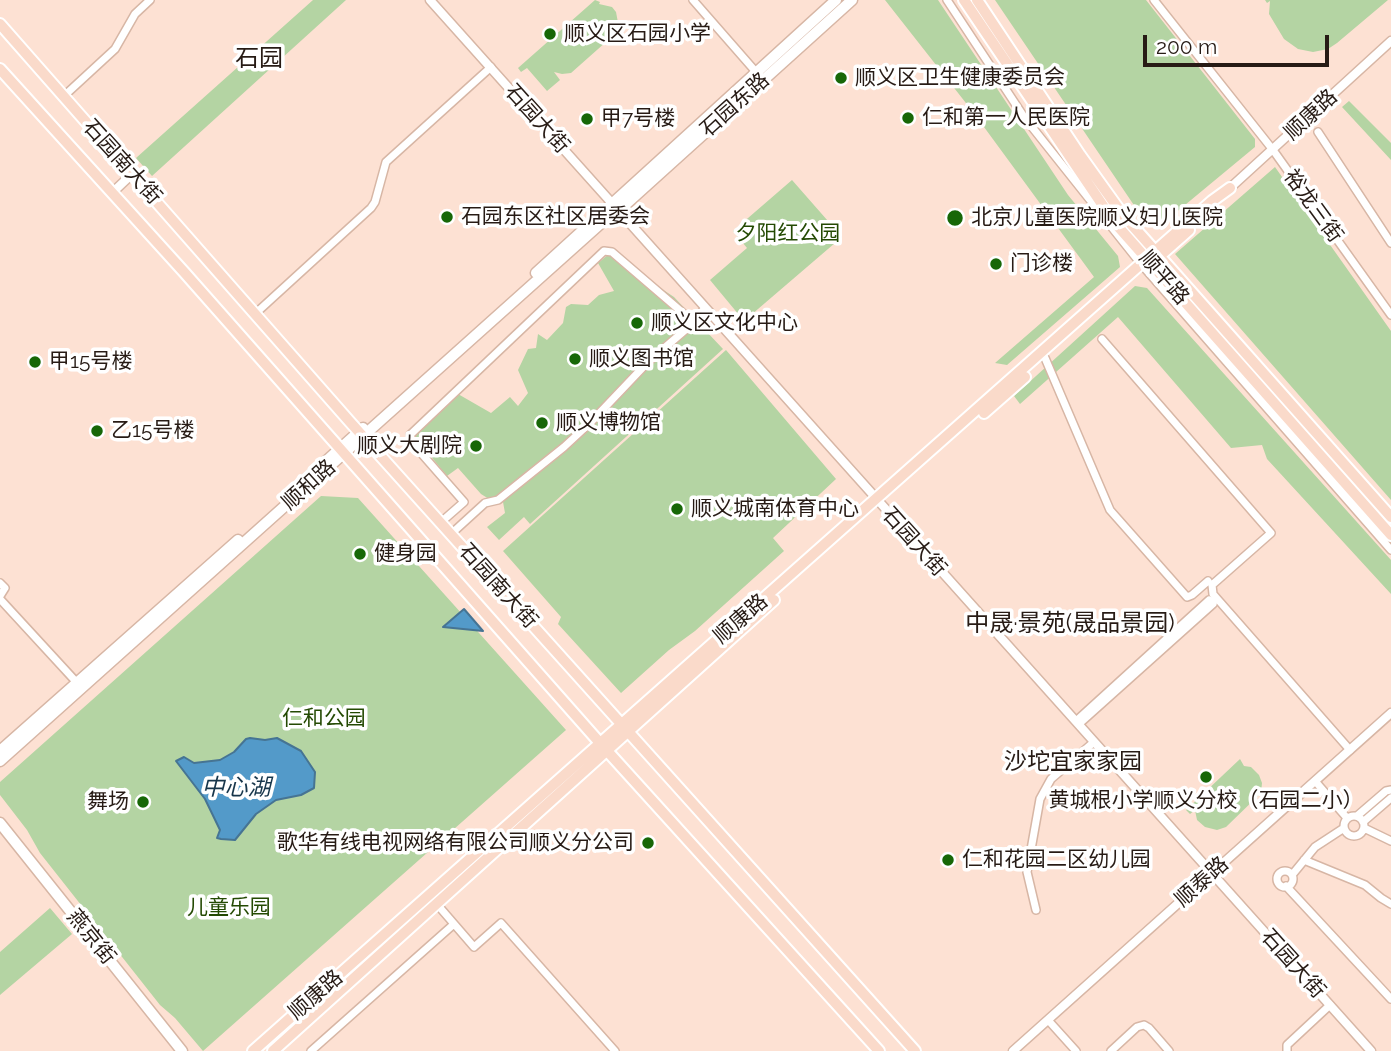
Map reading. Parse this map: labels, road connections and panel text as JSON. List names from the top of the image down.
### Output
{
  "streets": {
    "main road": [
      "石园东路",
      "顺康路",
      "石园南大街",
      "顺平路",
      "顺和路",
      "燕京街"
    ],
    "street": ["石园大街", "裕龙三街", "顺泰路"]
  },
  "crossings": [
    ["石园东路", "石园大街"],
    ["石园东路", "顺和路"],
    ["顺康路", "石园大街"],
    ["顺康路", "石园南大街"],
    ["顺康路", "裕龙三街"],
    ["顺康路", "顺平路"],
    ["石园大街", "顺和路"],
    ["石园大街", "顺泰路"],
    ["石园南大街", "顺和路"]
  ],
  "districts": ["石园", "中晟·景苑(晟品景园)", "沙坨宜家家园"],
  "water": ["中心湖"],
  "parks": ["夕阳红公园", "仁和公园", "儿童乐园"],
  "places": [
    "顺义区石园小学",
    "顺义区卫生健康委员会",
    "仁和第一人民医院",
    "甲7号楼",
    "石园东区社区居委会",
    "北京儿童医院顺义妇儿医院",
    "门诊楼",
    "顺义区文化中心",
    "顺义图书馆",
    "甲15号楼",
    "顺义博物馆",
    "乙15号楼",
    "顺义大剧院",
    "顺义城南体育中心",
    "健身园",
    "黄城根小学顺义分校（石园二小）",
    "舞场",
    "歌华有线电视网络有限公司顺义分公司",
    "仁和花园二区幼儿园"
  ],
  "scale_bar": "200 m"
}
